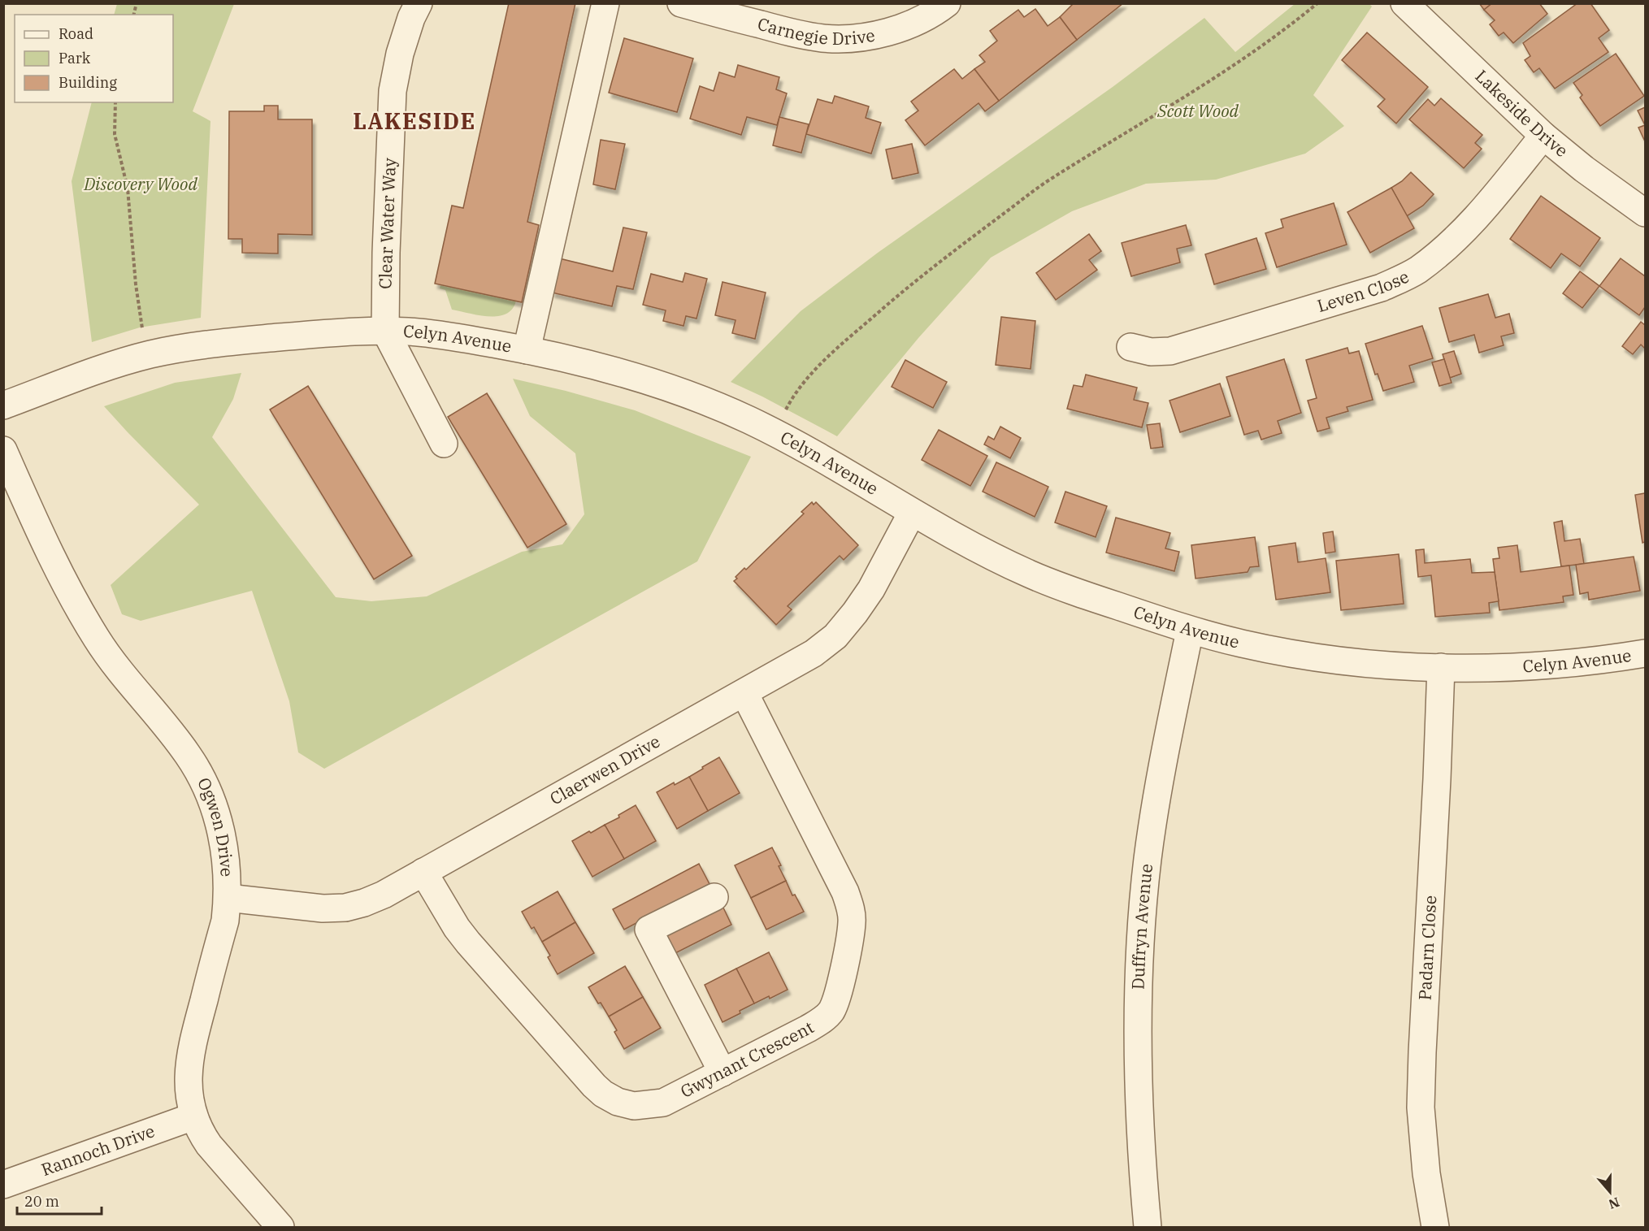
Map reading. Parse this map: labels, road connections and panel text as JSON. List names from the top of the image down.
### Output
{
  "streets": {
    "street": [
      "Carnegie Drive",
      "Lakeside Drive",
      "Clear Water Way",
      "Leven Close",
      "Celyn Avenue",
      "Claerwen Drive",
      "Ogwen Drive",
      "Duffryn Avenue",
      "Padarn Close",
      "Gwynant Crescent",
      "Rannoch Drive"
    ]
  },
  "crossings": [
    ["Lakeside Drive", "Leven Close"],
    ["Clear Water Way", "Celyn Avenue"],
    ["Celyn Avenue", "Claerwen Drive"],
    ["Celyn Avenue", "Duffryn Avenue"],
    ["Celyn Avenue", "Padarn Close"],
    ["Claerwen Drive", "Ogwen Drive"],
    ["Claerwen Drive", "Gwynant Crescent"],
    ["Ogwen Drive", "Rannoch Drive"]
  ],
  "districts": ["LAKESIDE"],
  "parks": ["Scott Wood", "Discovery Wood"],
  "legend": ["Road", "Park", "Building"],
  "scale_bar": "20 m",
  "north": "bottom"
}
